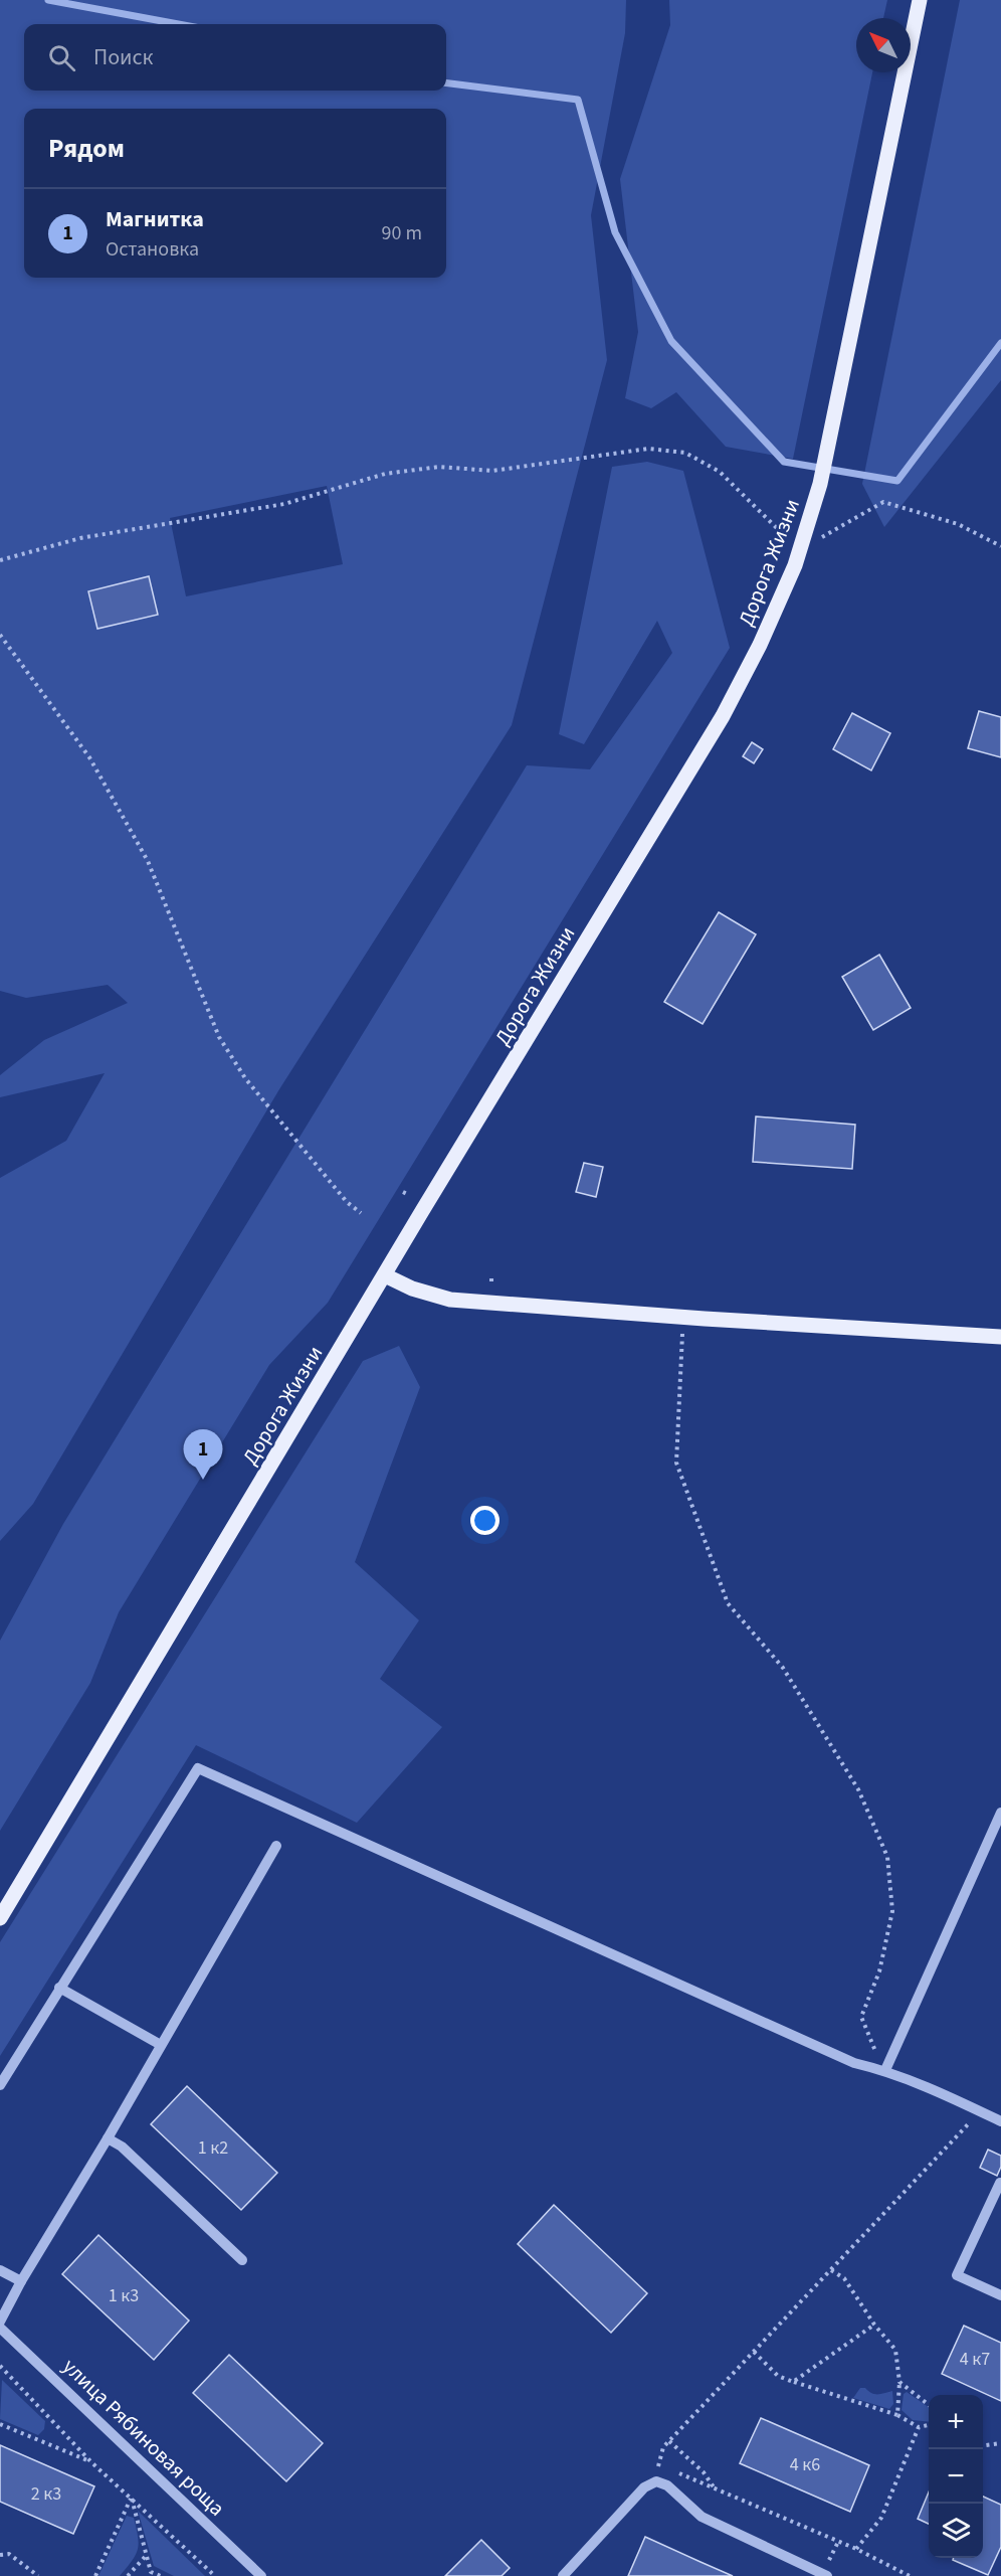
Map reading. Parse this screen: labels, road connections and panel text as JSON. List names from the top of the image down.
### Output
{
  "streets": {
    "main road": ["Дорога Жизни"],
    "street": ["улица Рябиновая роща"]
  },
  "house_numbers": [
    "1 к2",
    "1 к3",
    "4 к7",
    "4 к6",
    "2 к3"
  ],
  "north": "top left",
  "page": {
    "search": "Поиск",
    "heading": "Рядом",
    "list": [
      {
        "mark": "1",
        "name": "Магнитка",
        "note": "Остановка",
        "value": "90 m"
      }
    ],
    "pins": "1",
    "map_buttons": ["+", "−"]
  }
}
